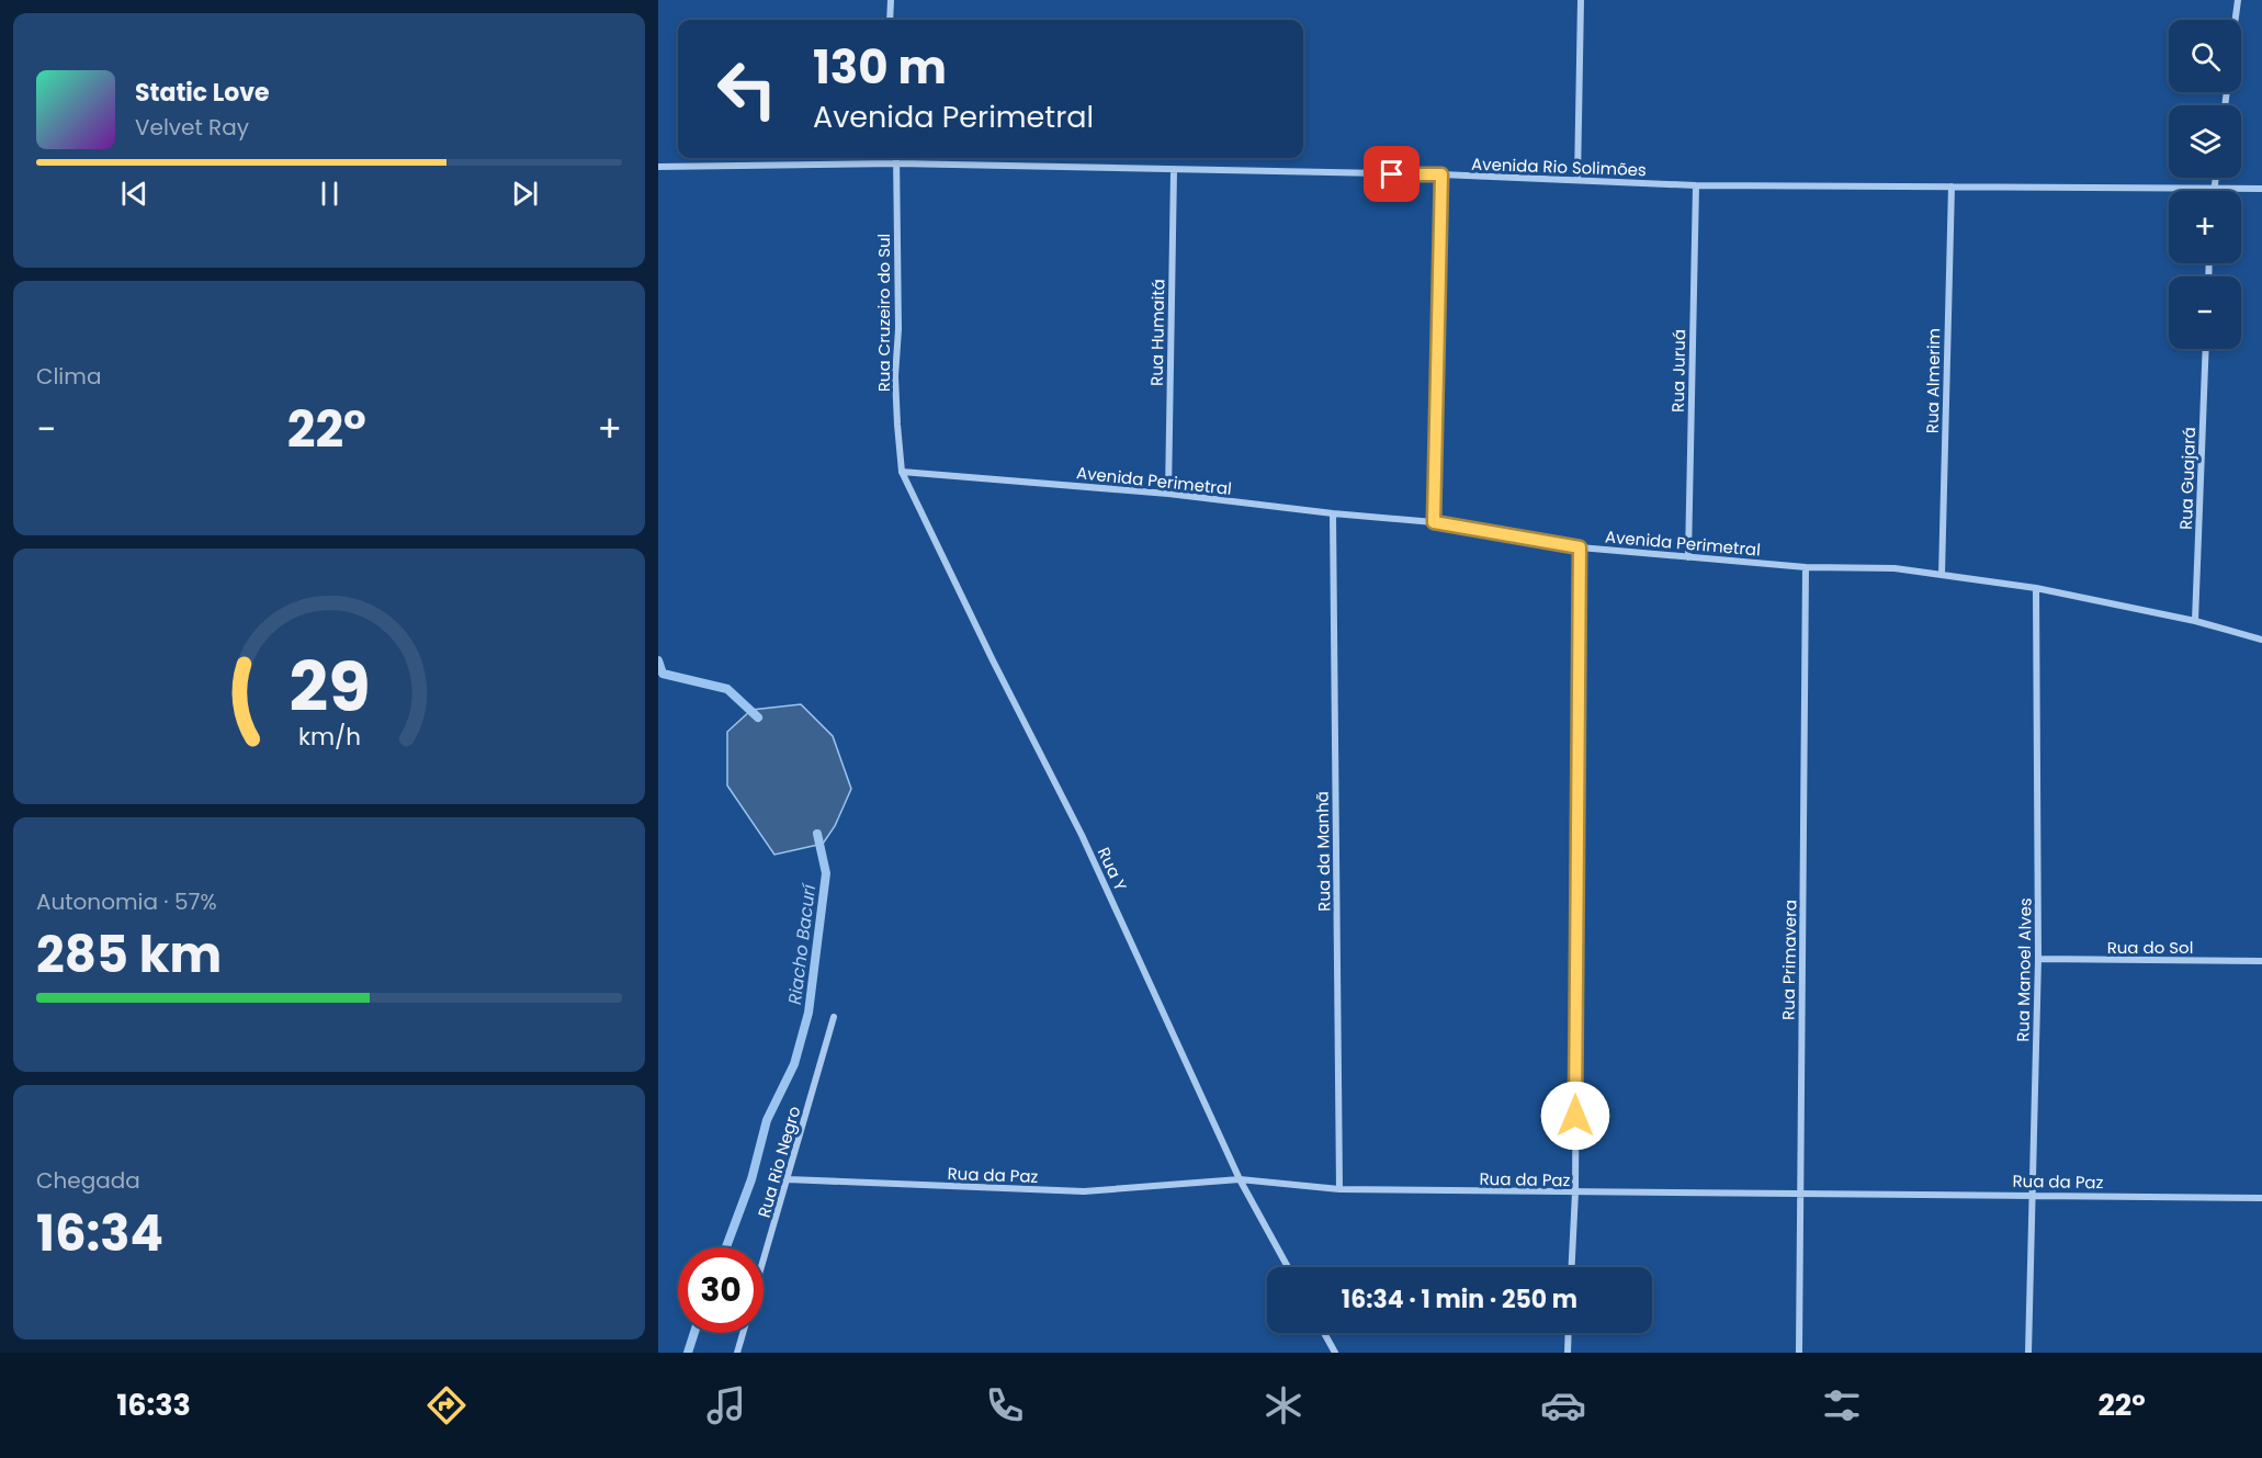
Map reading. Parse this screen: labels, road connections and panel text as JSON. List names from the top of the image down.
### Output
{
  "streets": {
    "street": [
      "Avenida Rio Solimões",
      "Rua Cruzeiro do Sul",
      "Rua Humaitá",
      "Rua Juruá",
      "Rua Almerim",
      "Rua Guajará",
      "Avenida Perimetral",
      "Rua da Manhã",
      "Rua Y",
      "Rua do Sol",
      "Rua Primavera",
      "Rua Manoel Alves",
      "Rua Rio Negro",
      "Rua da Paz"
    ]
  },
  "crossings": [
    ["Avenida Rio Solimões", "Rua Cruzeiro do Sul"],
    ["Avenida Rio Solimões", "Rua Humaitá"],
    ["Avenida Rio Solimões", "Rua Juruá"],
    ["Avenida Rio Solimões", "Rua Almerim"],
    ["Rua Cruzeiro do Sul", "Avenida Perimetral"],
    ["Rua Cruzeiro do Sul", "Rua Y"],
    ["Rua Humaitá", "Avenida Perimetral"],
    ["Rua Juruá", "Avenida Perimetral"],
    ["Rua Almerim", "Avenida Perimetral"],
    ["Rua Guajará", "Avenida Perimetral"],
    ["Avenida Perimetral", "Rua da Manhã"],
    ["Avenida Perimetral", "Rua Y"],
    ["Avenida Perimetral", "Rua Primavera"],
    ["Avenida Perimetral", "Rua Manoel Alves"],
    ["Rua da Manhã", "Rua da Paz"],
    ["Rua Y", "Rua da Paz"],
    ["Rua do Sol", "Rua Manoel Alves"],
    ["Rua Primavera", "Rua da Paz"],
    ["Rua Manoel Alves", "Rua da Paz"],
    ["Rua Rio Negro", "Rua da Paz"]
  ],
  "water": ["Riacho Bacurí"],
  "page": {
    "map_buttons": ["+", "−"],
    "turn": ["130 m", "Avenida Perimetral"],
    "song": ["Static Love", "Velvet Ray"],
    "tile": [
      "Clima",
      ["Autonomia · 57%", "285 km"],
      ["Chegada", "16:34"]
    ],
    "heat": ["−", "22°", "+"],
    "limit": "30",
    "trip": "16:34 · 1 min · 250 m",
    "tabs": ["16:33", "22°"],
    "gauge": ["29", "km/h"]
  }
}
